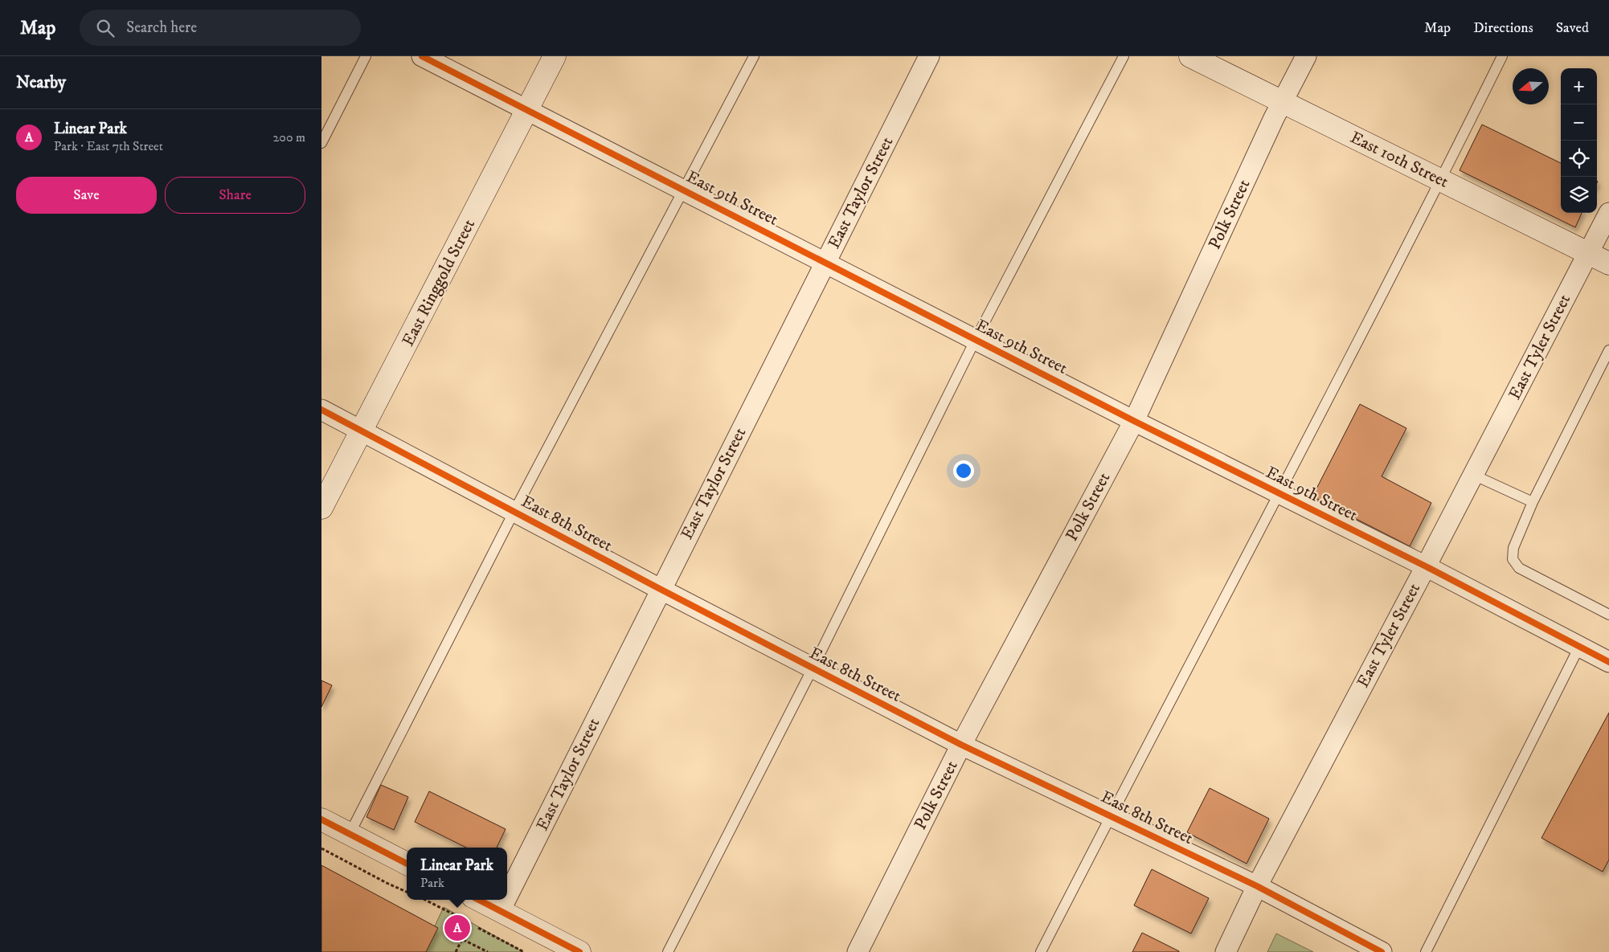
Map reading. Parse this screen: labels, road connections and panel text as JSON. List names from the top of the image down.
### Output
{
  "streets": {
    "street": [
      "East 10th Street",
      "East Taylor Street",
      "East 9th Street",
      "Polk Street",
      "East Ringgold Street",
      "East Tyler Street",
      "East 8th Street"
    ]
  },
  "crossings": [
    ["East 10th Street", "Polk Street"],
    ["East 10th Street", "East Tyler Street"],
    ["East Taylor Street", "East 9th Street"],
    ["East Taylor Street", "East 8th Street"],
    ["East 9th Street", "Polk Street"],
    ["East 9th Street", "East Ringgold Street"],
    ["East 9th Street", "East Tyler Street"],
    ["Polk Street", "East 8th Street"],
    ["East Ringgold Street", "East 8th Street"],
    ["East Tyler Street", "East 8th Street"]
  ],
  "north": "left",
  "page": {
    "header": "Map",
    "search": "Search here",
    "nav": ["Map", "Directions", "Saved"],
    "heading": "Nearby",
    "map_buttons": ["+", "−"],
    "list": [
      {
        "mark": "A",
        "name": "Linear Park",
        "note": "Park · East 7th Street",
        "value": "200 m"
      }
    ],
    "buttons": ["Save", "Share"],
    "popup": ["Linear Park", "Park"],
    "pins": "A"
  }
}
